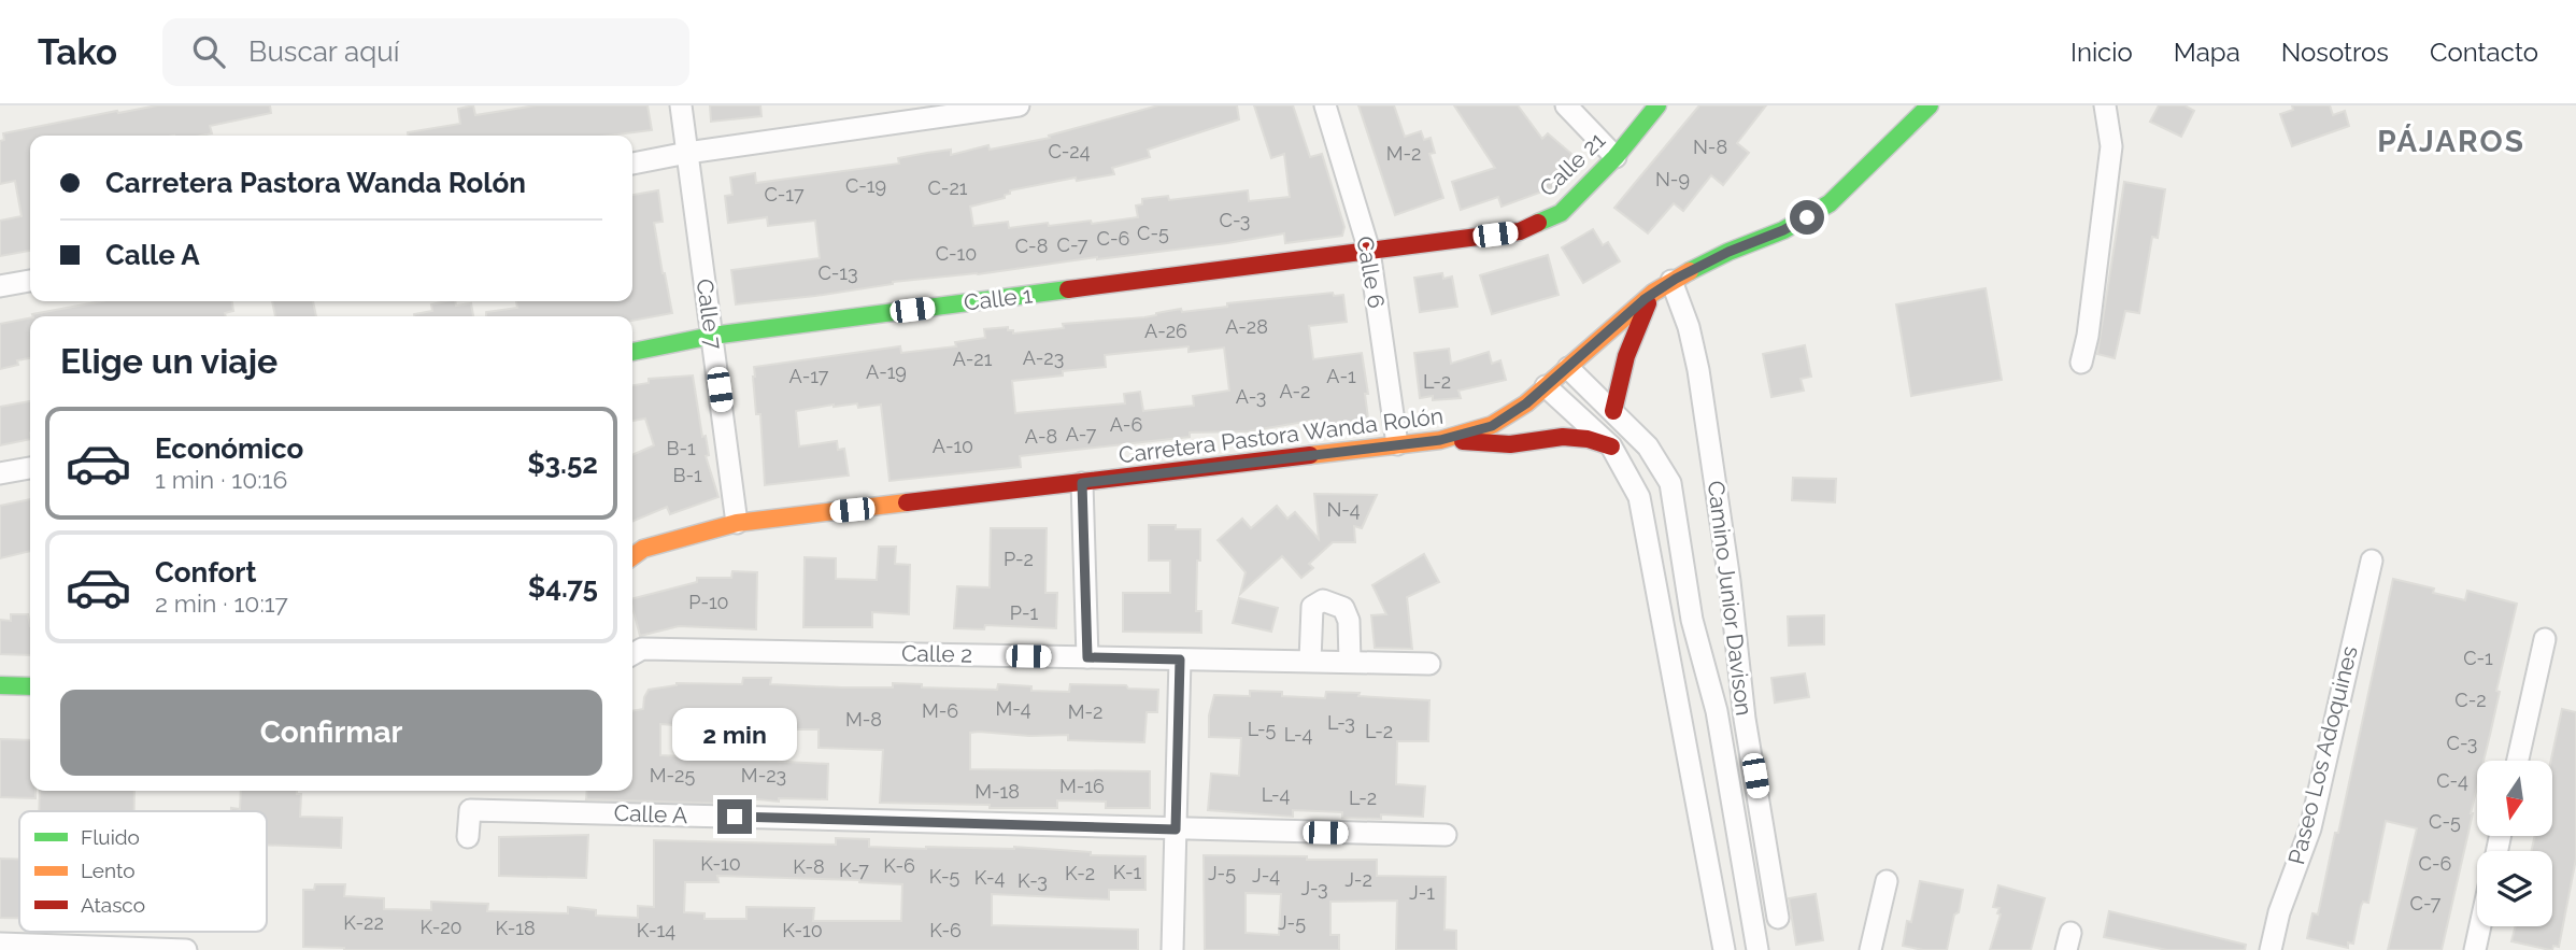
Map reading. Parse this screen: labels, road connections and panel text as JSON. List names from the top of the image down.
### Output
{
  "streets": {
    "street": [
      "Calle 21",
      "Calle 6",
      "Calle 1",
      "Calle 7",
      "Carretera Pastora Wanda Rolón",
      "Camino Junior Davison",
      "Calle 2",
      "Paseo Los Adoquines",
      "Calle A"
    ]
  },
  "crossings": [
    ["Calle 21", "Calle 6"],
    ["Calle 21", "Calle 1"],
    ["Calle 6", "Calle 1"],
    ["Calle 6", "Carretera Pastora Wanda Rolón"],
    ["Calle 1", "Calle 7"],
    ["Calle 7", "Carretera Pastora Wanda Rolón"],
    ["Carretera Pastora Wanda Rolón", "Camino Junior Davison"]
  ],
  "districts": ["PÁJAROS"],
  "house_numbers": [
    "N-8",
    "C-24",
    "M-2",
    "N-9",
    "C-19",
    "C-21",
    "C-17",
    "C-3",
    "C-5",
    "C-6",
    "C-7",
    "C-8",
    "C-10",
    "C-13",
    "A-28",
    "A-26",
    "A-23",
    "A-21",
    "A-19",
    "A-17",
    "A-1",
    "L-2",
    "A-2",
    "A-3",
    "A-6",
    "A-7",
    "A-8",
    "A-10",
    "B-1",
    "B-1",
    "N-4",
    "P-2",
    "P-10",
    "P-1",
    "C-1",
    "C-2",
    "M-4",
    "M-6",
    "M-2",
    "M-8",
    "L-3",
    "L-5",
    "L-2",
    "L-4",
    "C-3",
    "M-25",
    "M-23",
    "C-4",
    "M-16",
    "M-18",
    "L-4",
    "L-2",
    "C-5",
    "K-10",
    "C-6",
    "K-6",
    "K-8",
    "K-7",
    "K-1",
    "K-2",
    "J-5",
    "J-4",
    "K-5",
    "K-4",
    "J-2",
    "K-3",
    "J-3",
    "J-1",
    "C-7",
    "K-22",
    "J-5",
    "K-20",
    "K-18",
    "K-14",
    "K-10",
    "K-6"
  ],
  "legend": ["Fluido", "Lento", "Atasco"],
  "north": "bottom",
  "page": {
    "header": "Tako",
    "search": "Buscar aquí",
    "nav": [
      "Inicio",
      "Mapa",
      "Nosotros",
      "Contacto"
    ],
    "banner": ["Carretera Pastora Wanda Rolón", "Calle A"],
    "heading": "Elige un viaje",
    "list": [
      {
        "name": "Económico",
        "note": "1 min · 10:16",
        "value": "$3.52"
      },
      {
        "name": "Confort",
        "note": "2 min · 10:17",
        "value": "$4.75"
      }
    ],
    "buttons": "Confirmar",
    "bubble": "2 min"
  }
}
